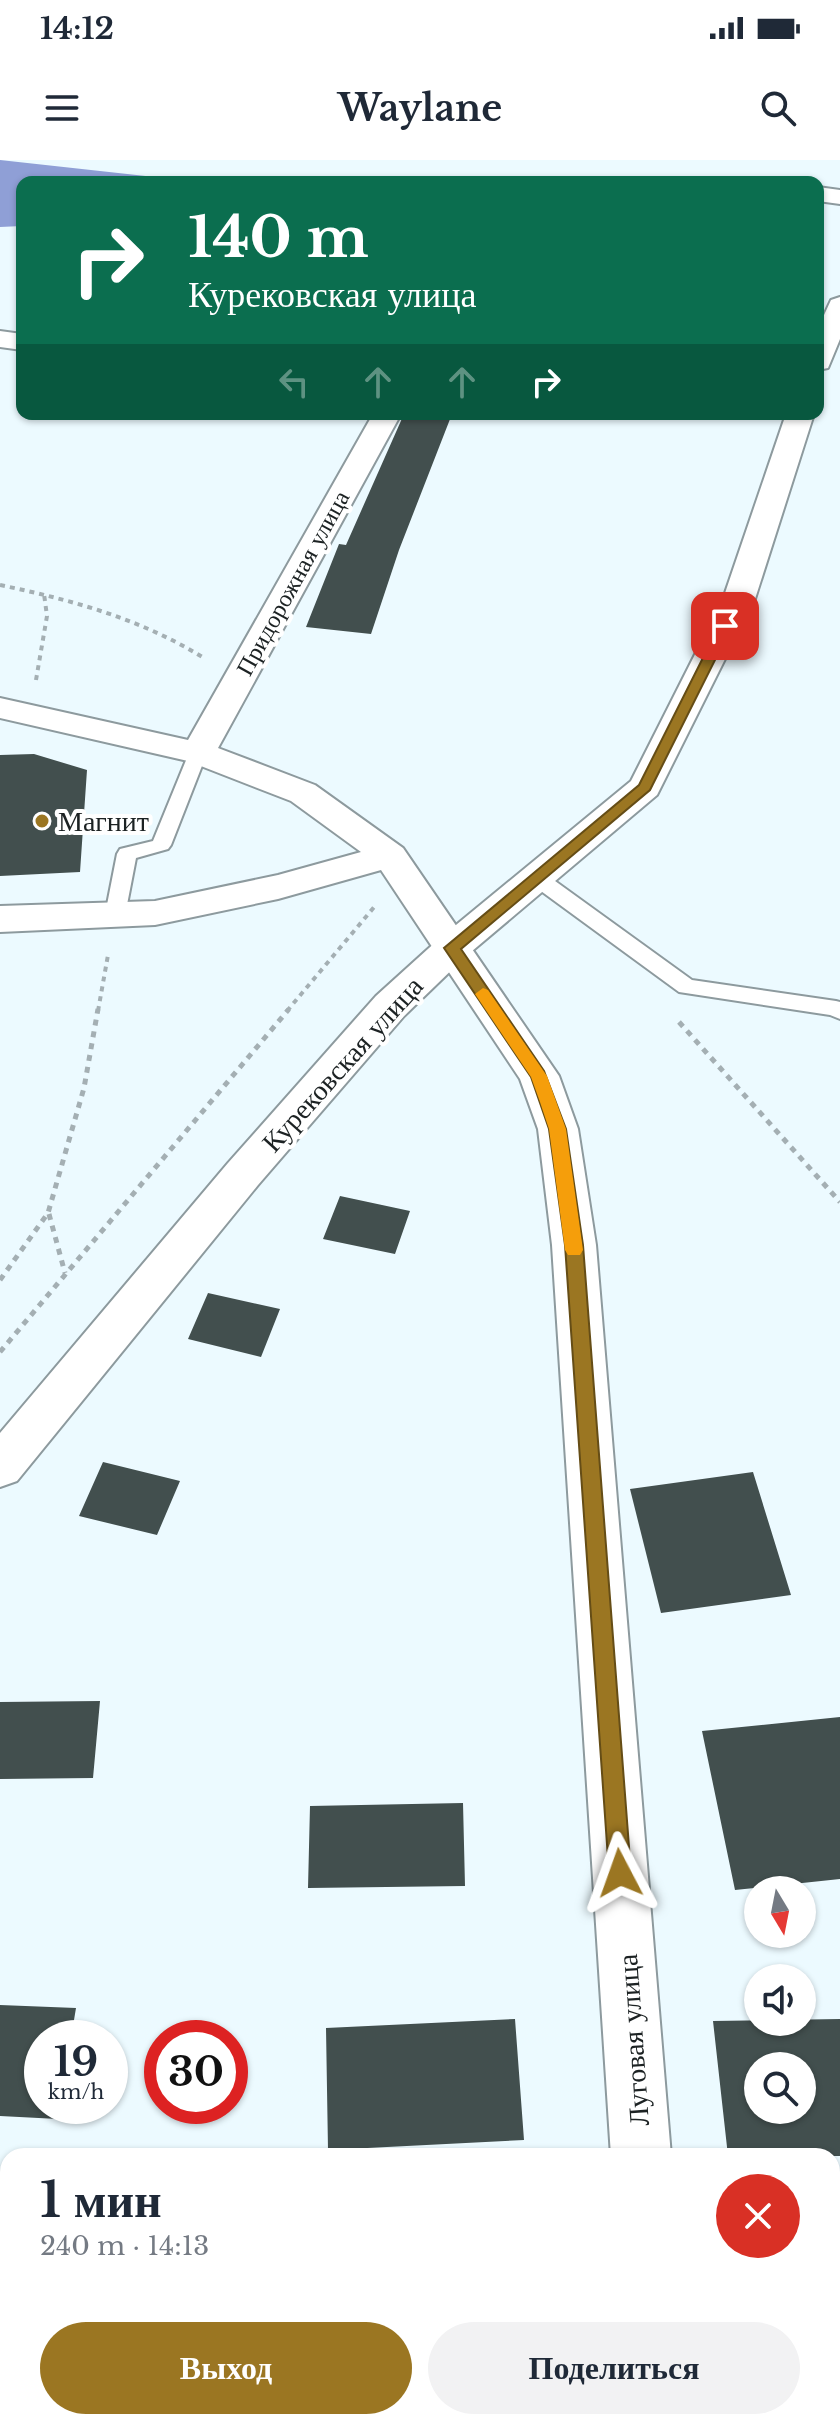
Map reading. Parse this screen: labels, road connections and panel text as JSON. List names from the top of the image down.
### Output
{
  "streets": {
    "street": ["Придорожная улица", "Курековская улица", "Луговая улица"]
  },
  "crossings": [
    ["Курековская улица", "Луговая улица"]
  ],
  "places": ["Магнит"],
  "north": "bottom",
  "page": {
    "status": "14:12",
    "header": "Waylane",
    "turn": ["140 m", "Курековская улица"],
    "speed": "19 km/h",
    "limit": "30",
    "heading": ["1 мин", "240 m · 14:13"],
    "buttons": ["Выход", "Поделиться"]
  }
}
